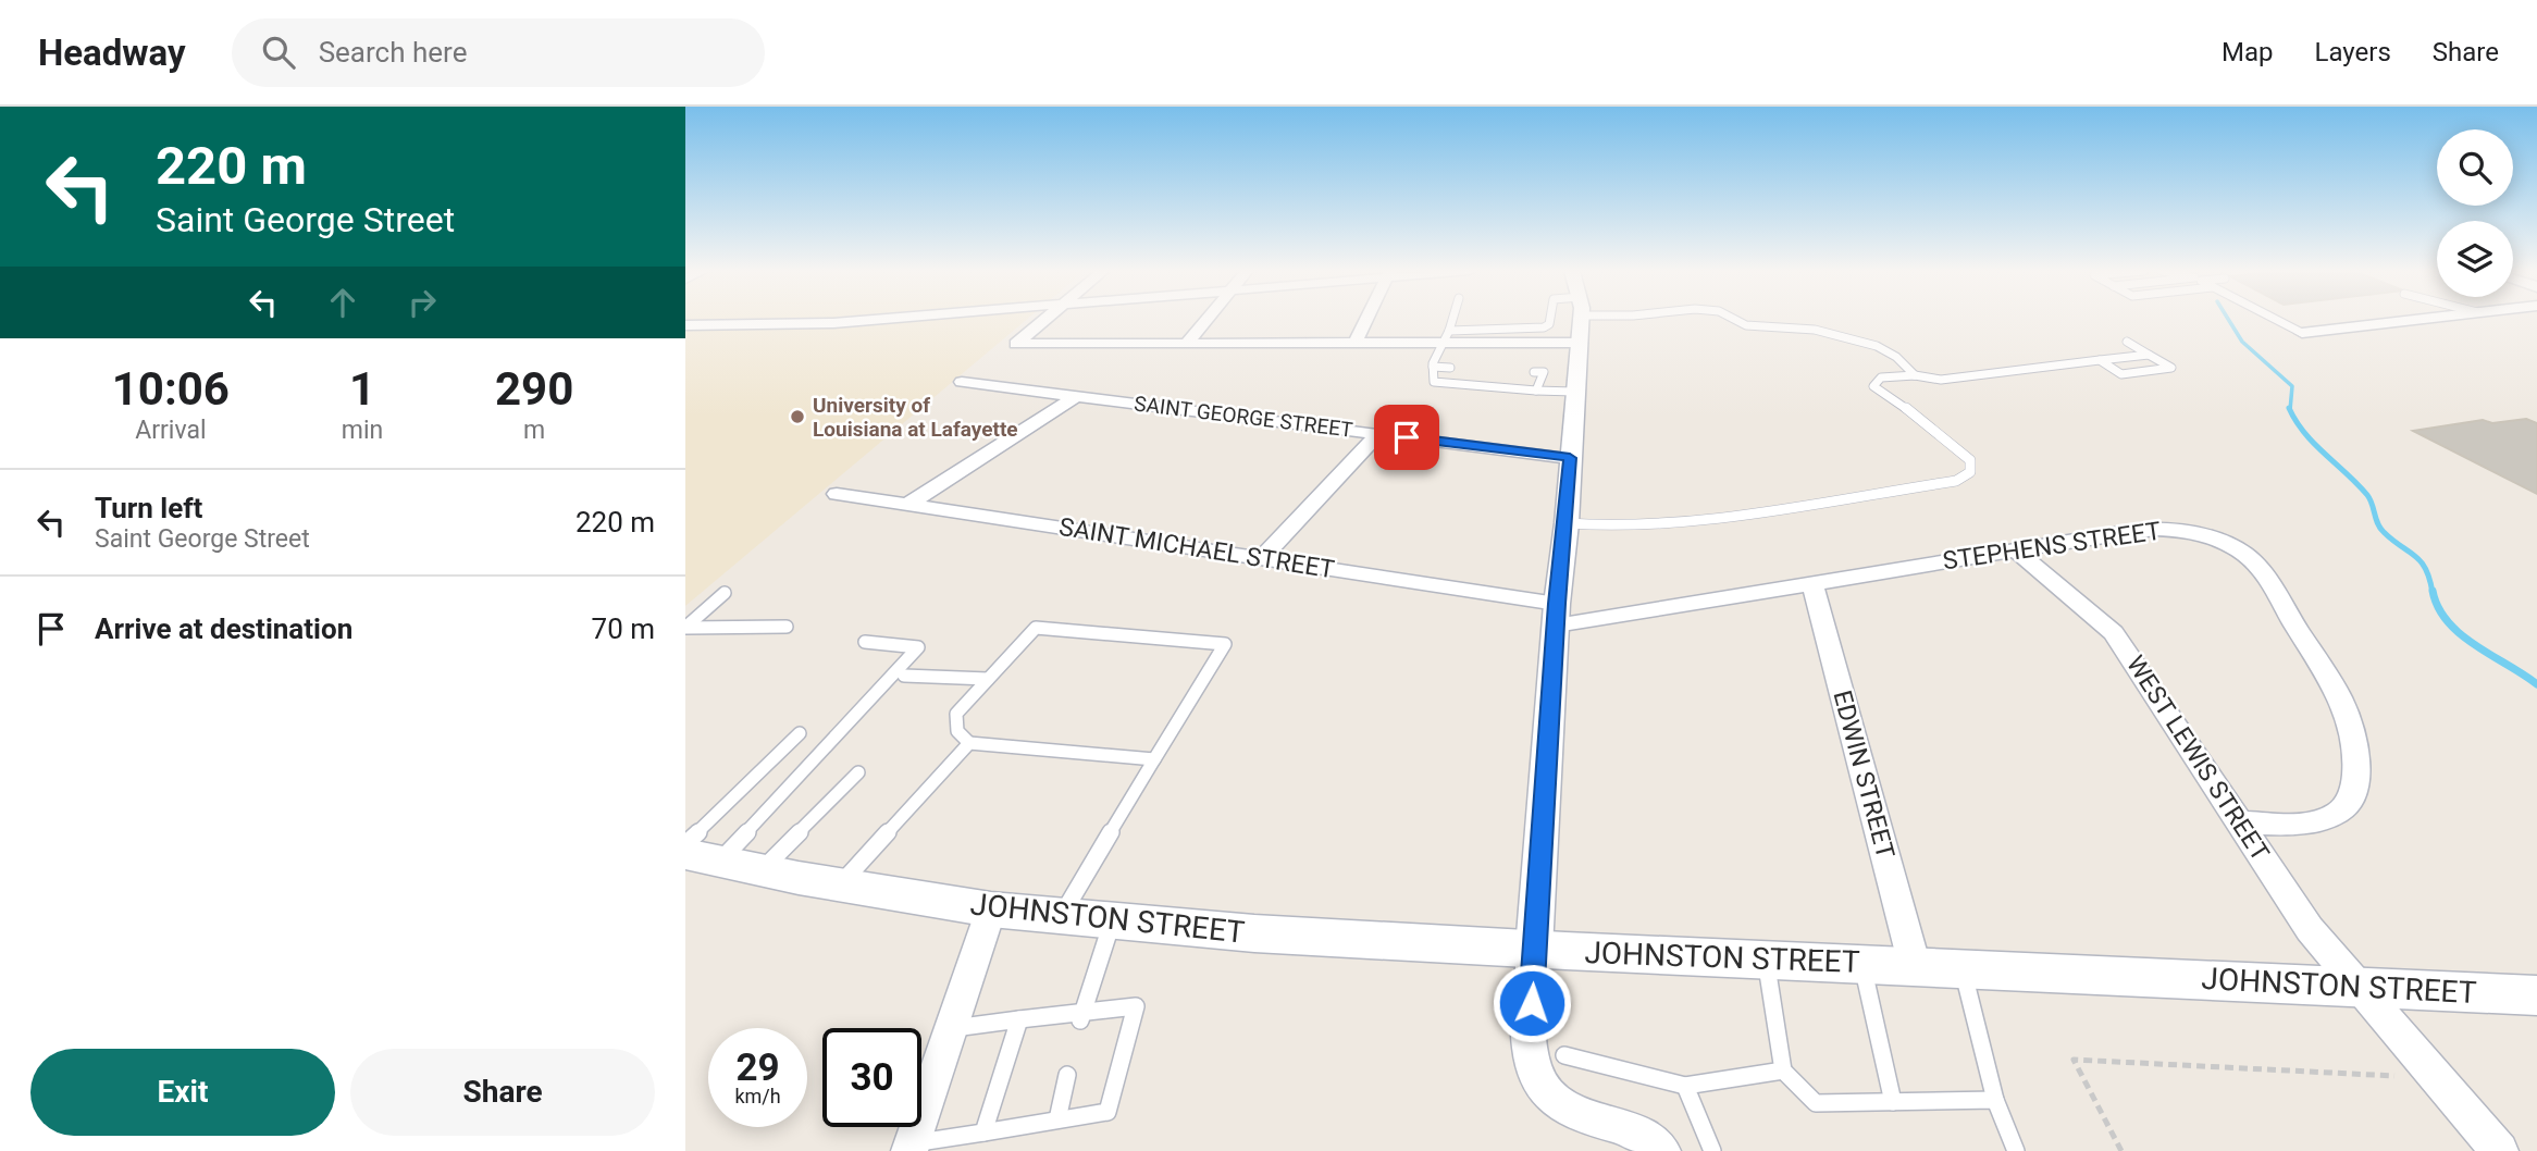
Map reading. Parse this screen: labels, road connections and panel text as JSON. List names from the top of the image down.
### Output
{
  "streets": {
    "main road": ["JOHNSTON STREET"],
    "street": [
      "SAINT GEORGE STREET",
      "STEPHENS STREET",
      "SAINT MICHAEL STREET",
      "WEST LEWIS STREET",
      "EDWIN STREET"
    ]
  },
  "crossings": [
    ["STEPHENS STREET", "SAINT MICHAEL STREET"],
    ["STEPHENS STREET", "WEST LEWIS STREET"],
    ["STEPHENS STREET", "EDWIN STREET"],
    ["WEST LEWIS STREET", "JOHNSTON STREET"],
    ["EDWIN STREET", "JOHNSTON STREET"]
  ],
  "places": ["University of Louisiana at Lafayette"],
  "page": {
    "header": "Headway",
    "search": "Search here",
    "nav": ["Map", "Layers", "Share"],
    "turn": ["220 m", "Saint George Street"],
    "eta": [
      "10:06",
      "Arrival",
      "1",
      "min",
      "290",
      "m"
    ],
    "list": [
      {
        "name": "Turn left",
        "note": "Saint George Street",
        "value": "220 m"
      },
      {
        "name": "Arrive at destination",
        "value": "70 m"
      }
    ],
    "speed": "29 km/h",
    "limit": "30",
    "buttons": ["Exit", "Share"]
  }
}
